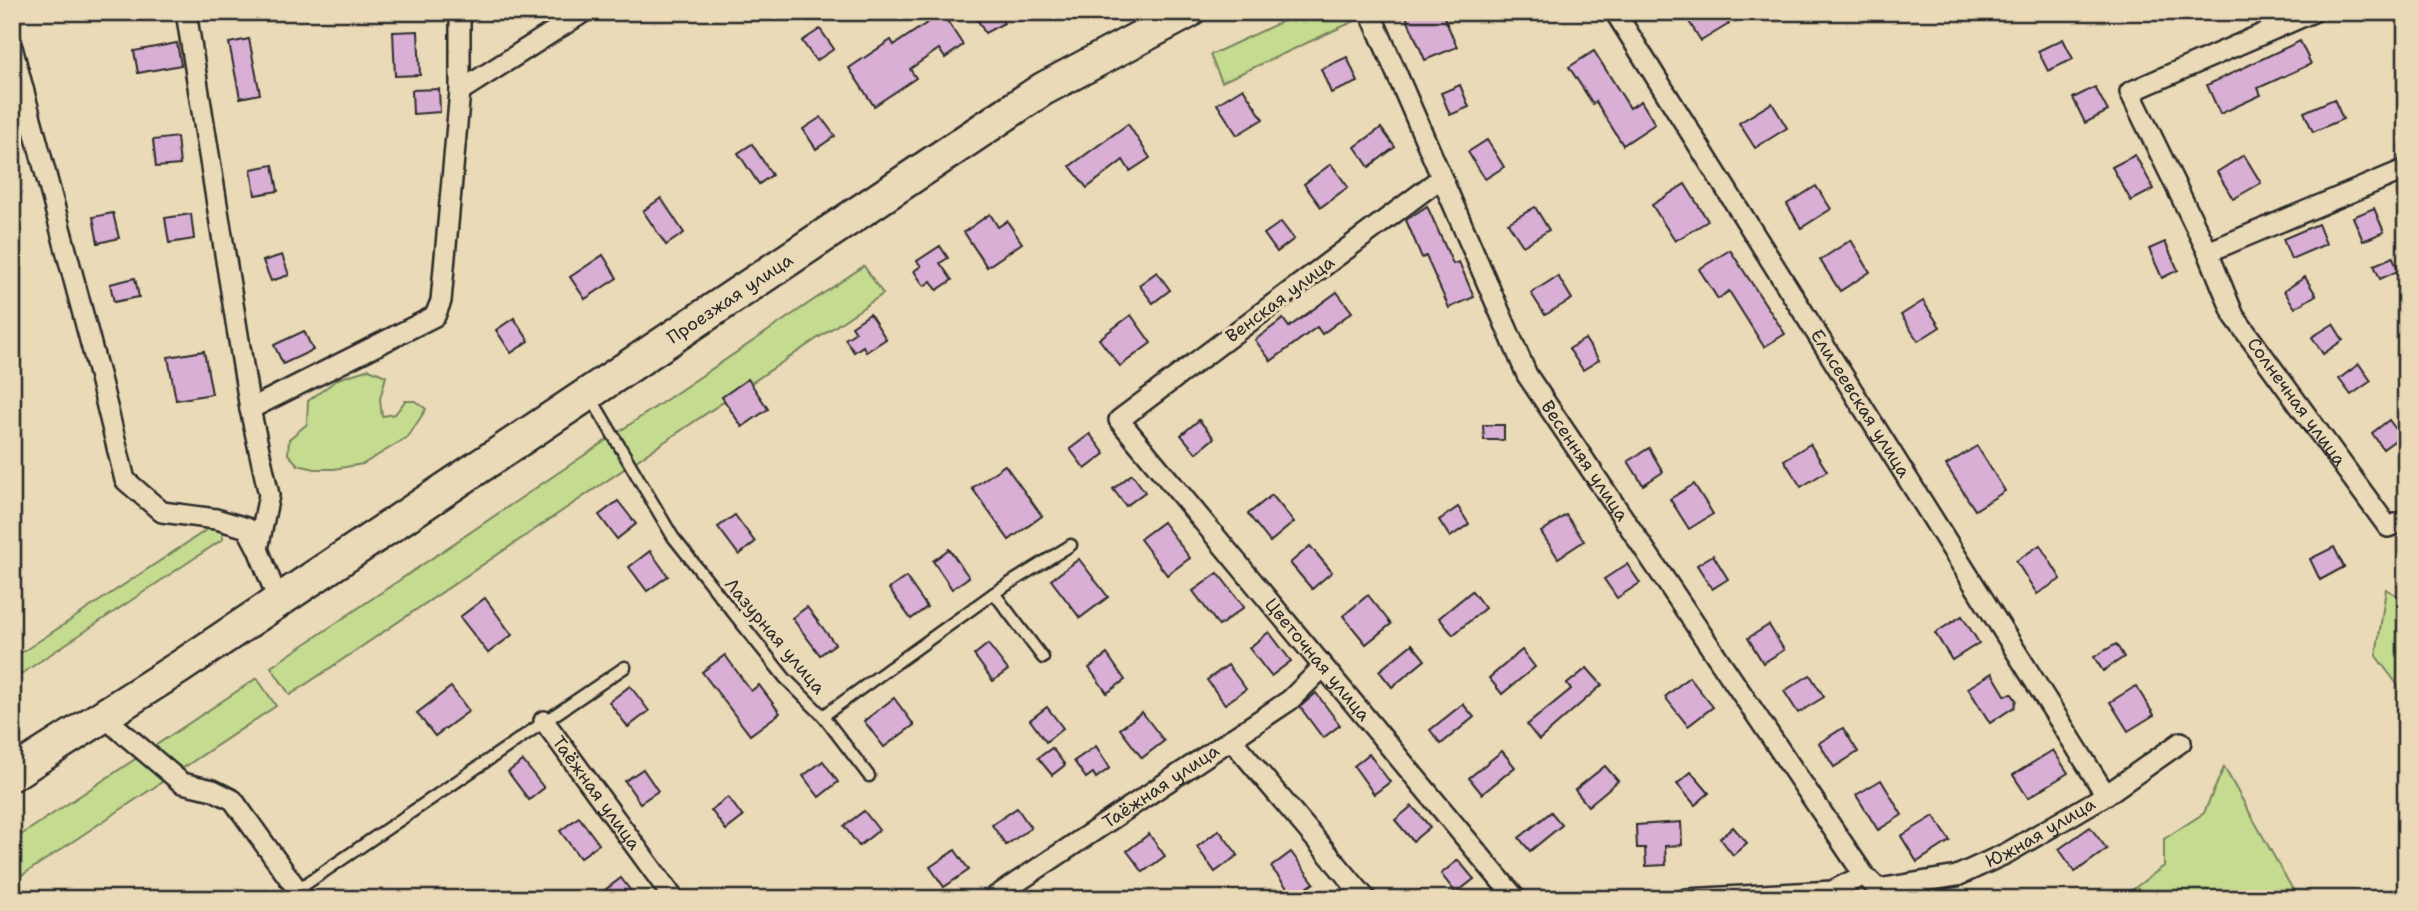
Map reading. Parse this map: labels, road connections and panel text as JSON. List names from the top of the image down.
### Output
{
  "streets": {
    "main road": ["Проезжая улица"],
    "street": [
      "Венская улица",
      "Солнечная улица",
      "Елисеевская улица",
      "Весенняя улица",
      "Цветочная улица",
      "Таёжная улица",
      "Южная улица"
    ],
    "lane": ["Лазурная улица"]
  },
  "crossings": [
    ["Проезжая улица", "Лазурная улица"],
    ["Венская улица", "Весенняя улица"],
    ["Венская улица", "Цветочная улица"],
    ["Елисеевская улица", "Южная улица"],
    ["Весенняя улица", "Южная улица"],
    ["Цветочная улица", "Таёжная улица"]
  ]
}
